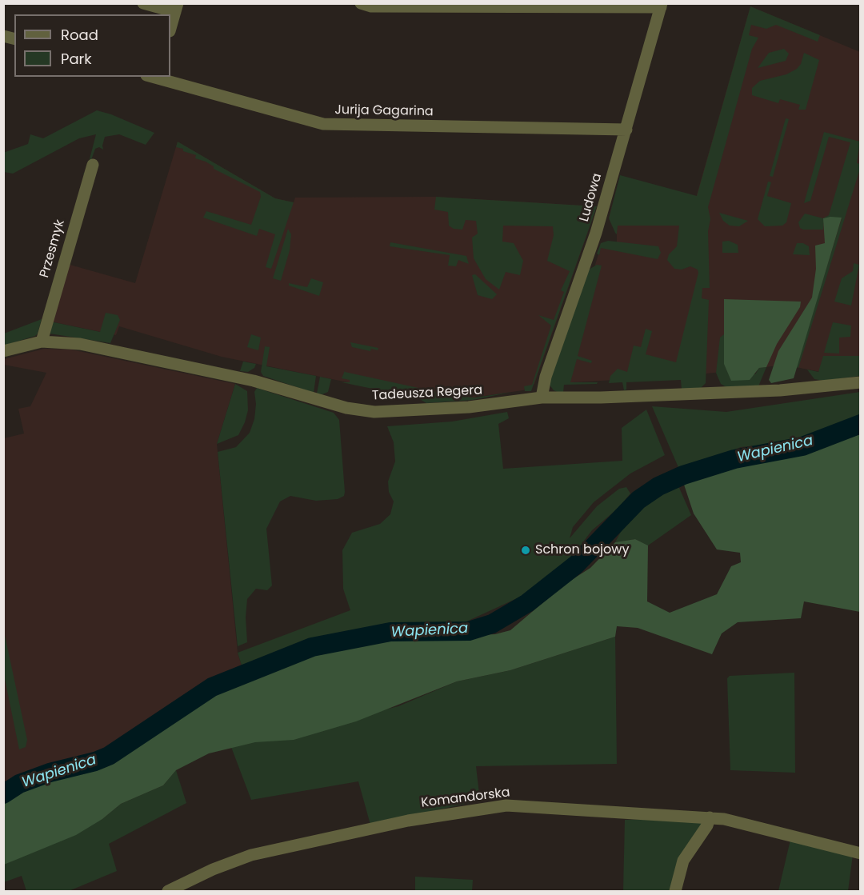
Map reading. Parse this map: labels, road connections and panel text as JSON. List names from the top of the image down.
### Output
{
  "streets": {
    "street": [
      "Jurija Gagarina",
      "Ludowa",
      "Przesmyk",
      "Tadeusza Regera",
      "Komandorska"
    ]
  },
  "crossings": [
    ["Jurija Gagarina", "Ludowa"],
    ["Ludowa", "Tadeusza Regera"],
    ["Przesmyk", "Tadeusza Regera"]
  ],
  "water": ["Wapienica"],
  "places": ["Schron bojowy"],
  "legend": ["Road", "Park"]
}
